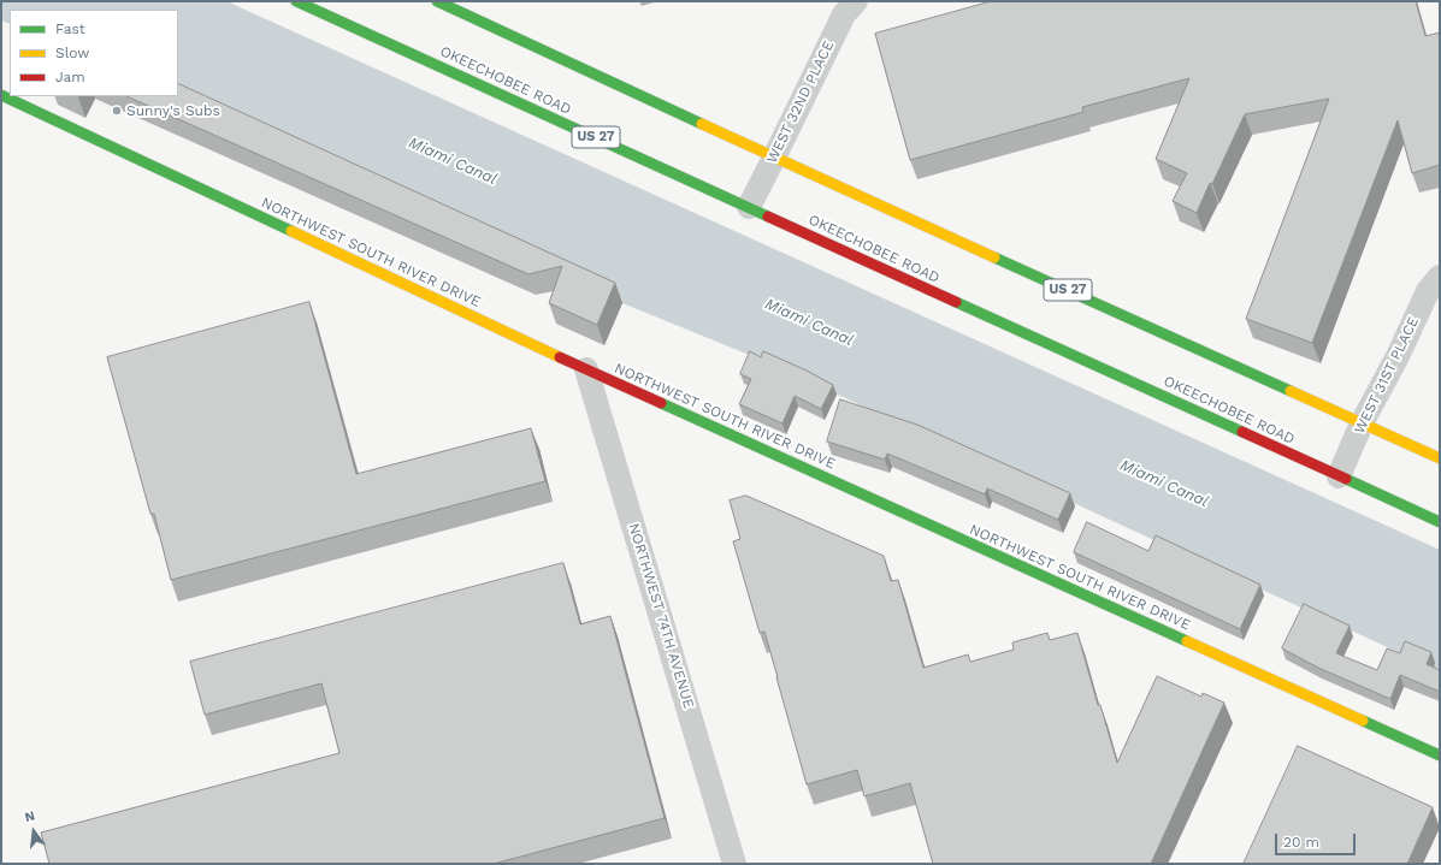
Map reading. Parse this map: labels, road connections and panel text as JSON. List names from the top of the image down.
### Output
{
  "streets": {
    "main road": ["OKEECHOBEE ROAD", "US 27", "NORTHWEST SOUTH RIVER DRIVE"],
    "street": ["WEST 32ND PLACE", "WEST 31ST PLACE", "NORTHWEST 74TH AVENUE"]
  },
  "crossings": [
    ["OKEECHOBEE ROAD", "WEST 32ND PLACE"],
    ["OKEECHOBEE ROAD", "WEST 31ST PLACE"],
    ["WEST 32ND PLACE", "US 27"],
    ["US 27", "WEST 31ST PLACE"],
    ["NORTHWEST SOUTH RIVER DRIVE", "NORTHWEST 74TH AVENUE"]
  ],
  "water": ["Miami Canal"],
  "places": ["Sunny's Subs"],
  "legend": ["Fast", "Slow", "Jam"],
  "scale_bar": "20 m",
  "north": "top"
}
